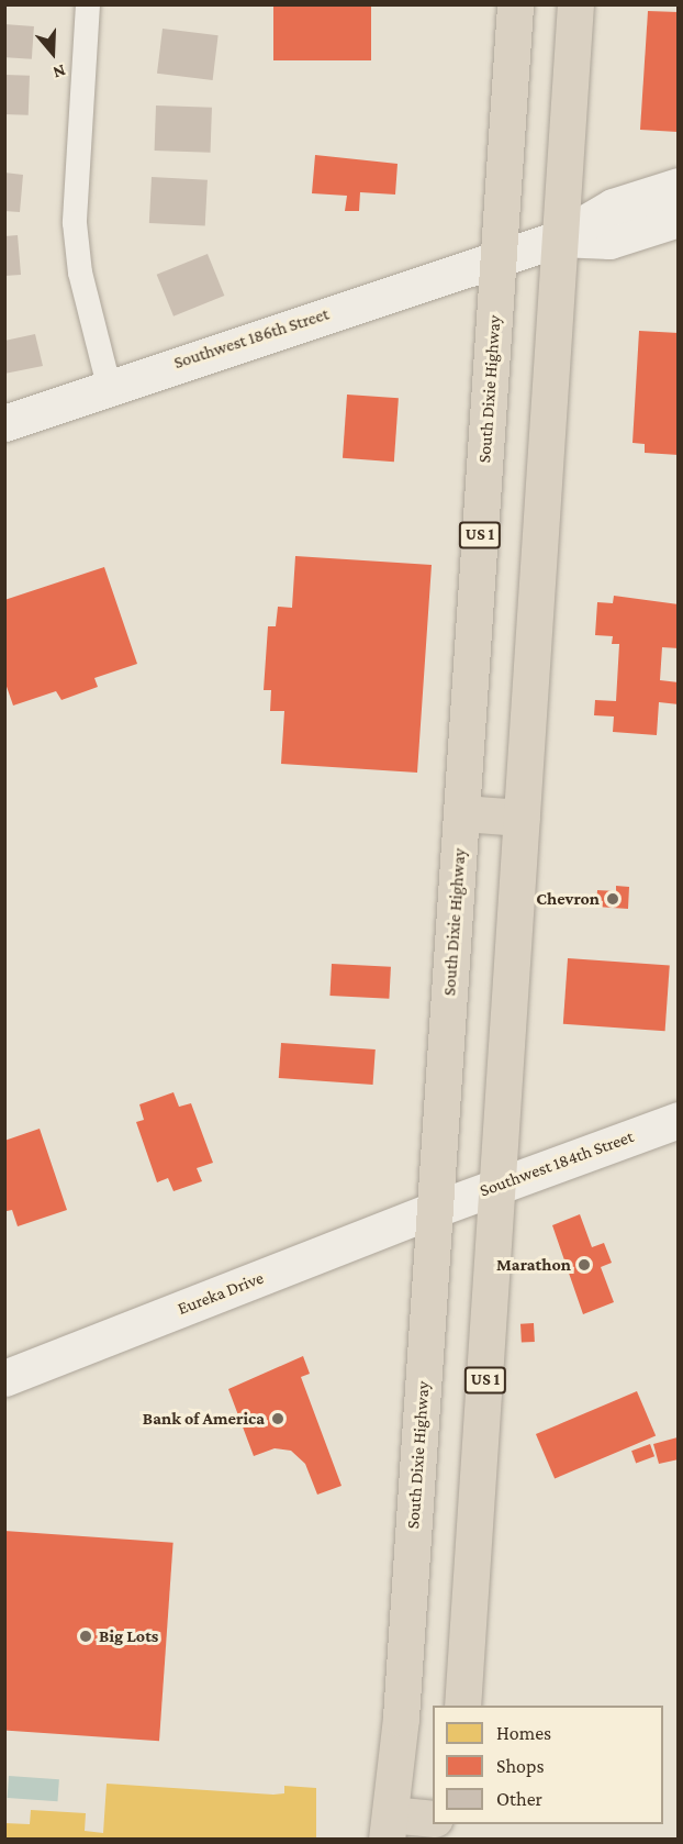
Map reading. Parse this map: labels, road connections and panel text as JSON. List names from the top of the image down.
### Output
{
  "streets": {
    "highway": ["South Dixie Highway", "US 1"],
    "main road": ["Southwest 186th Street", "Southwest 184th Street", "Eureka Drive"]
  },
  "crossings": [
    ["Southwest 186th Street", "South Dixie Highway"],
    ["Southwest 186th Street", "US 1"],
    ["South Dixie Highway", "Southwest 184th Street"],
    ["South Dixie Highway", "Eureka Drive"],
    ["US 1", "Southwest 184th Street"],
    ["Southwest 184th Street", "Eureka Drive"]
  ],
  "places": [
    "Chevron",
    "Marathon",
    "Bank of America",
    "Big Lots"
  ],
  "legend": ["Homes", "Shops", "Other"],
  "north": "bottom"
}
